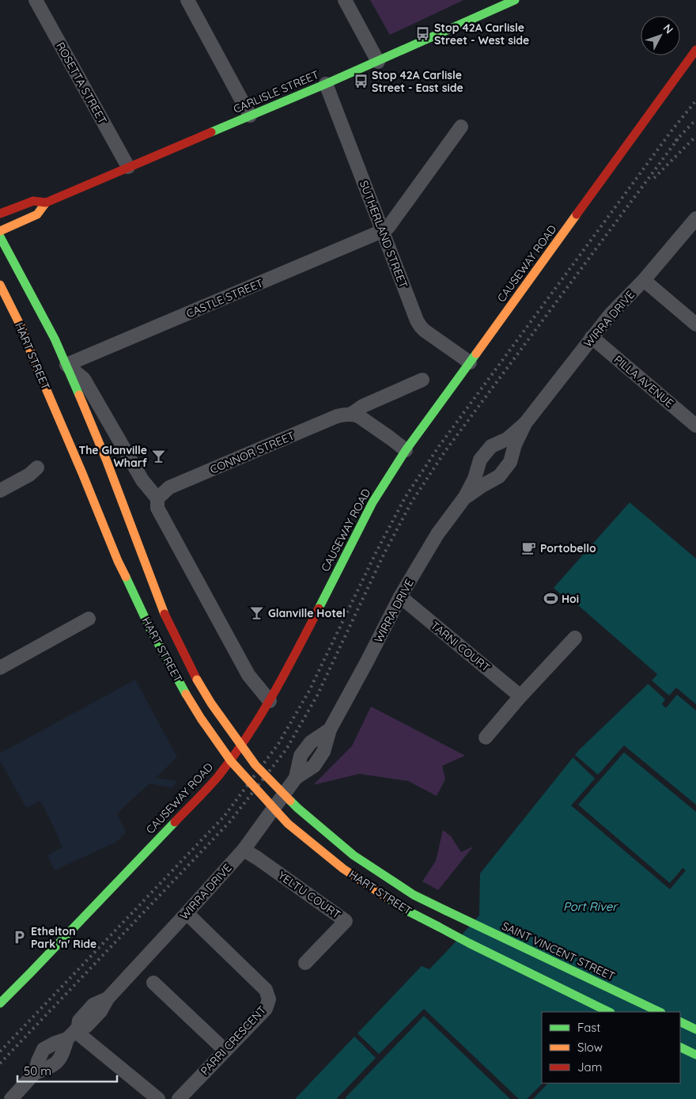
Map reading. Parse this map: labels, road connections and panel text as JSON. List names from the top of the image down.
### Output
{
  "streets": {
    "main road": [
      "CARLISLE STREET",
      "CAUSEWAY ROAD",
      "HART STREET",
      "SAINT VINCENT STREET"
    ],
    "street": [
      "ROSETTA STREET",
      "SUTHERLAND STREET",
      "CASTLE STREET",
      "WIRRA DRIVE",
      "PILLA AVENUE",
      "CONNOR STREET",
      "TARNI COURT",
      "YELTU COURT",
      "PARRI CRESCENT"
    ]
  },
  "crossings": [
    ["ROSETTA STREET", "CARLISLE STREET"],
    ["CARLISLE STREET", "SUTHERLAND STREET"],
    ["SUTHERLAND STREET", "CAUSEWAY ROAD"],
    ["SUTHERLAND STREET", "CASTLE STREET"],
    ["CAUSEWAY ROAD", "HART STREET"],
    ["CASTLE STREET", "HART STREET"],
    ["WIRRA DRIVE", "PILLA AVENUE"],
    ["WIRRA DRIVE", "TARNI COURT"],
    ["WIRRA DRIVE", "YELTU COURT"],
    ["WIRRA DRIVE", "PARRI CRESCENT"],
    ["HART STREET", "CONNOR STREET"],
    ["HART STREET", "SAINT VINCENT STREET"]
  ],
  "water": ["Port River"],
  "places": {
    "bus stop": ["Stop 42A Carlisle Street - West side", "Stop 42A Carlisle Street - East side"],
    "bar": ["The Glanville Wharf", "Glanville Hotel"],
    "cafe": ["Portobello"],
    "sports": ["Hoi"],
    "parking": ["Ethelton Park 'n' Ride"]
  },
  "legend": ["Fast", "Slow", "Jam"],
  "scale_bar": "50 m",
  "north": "top right"
}
